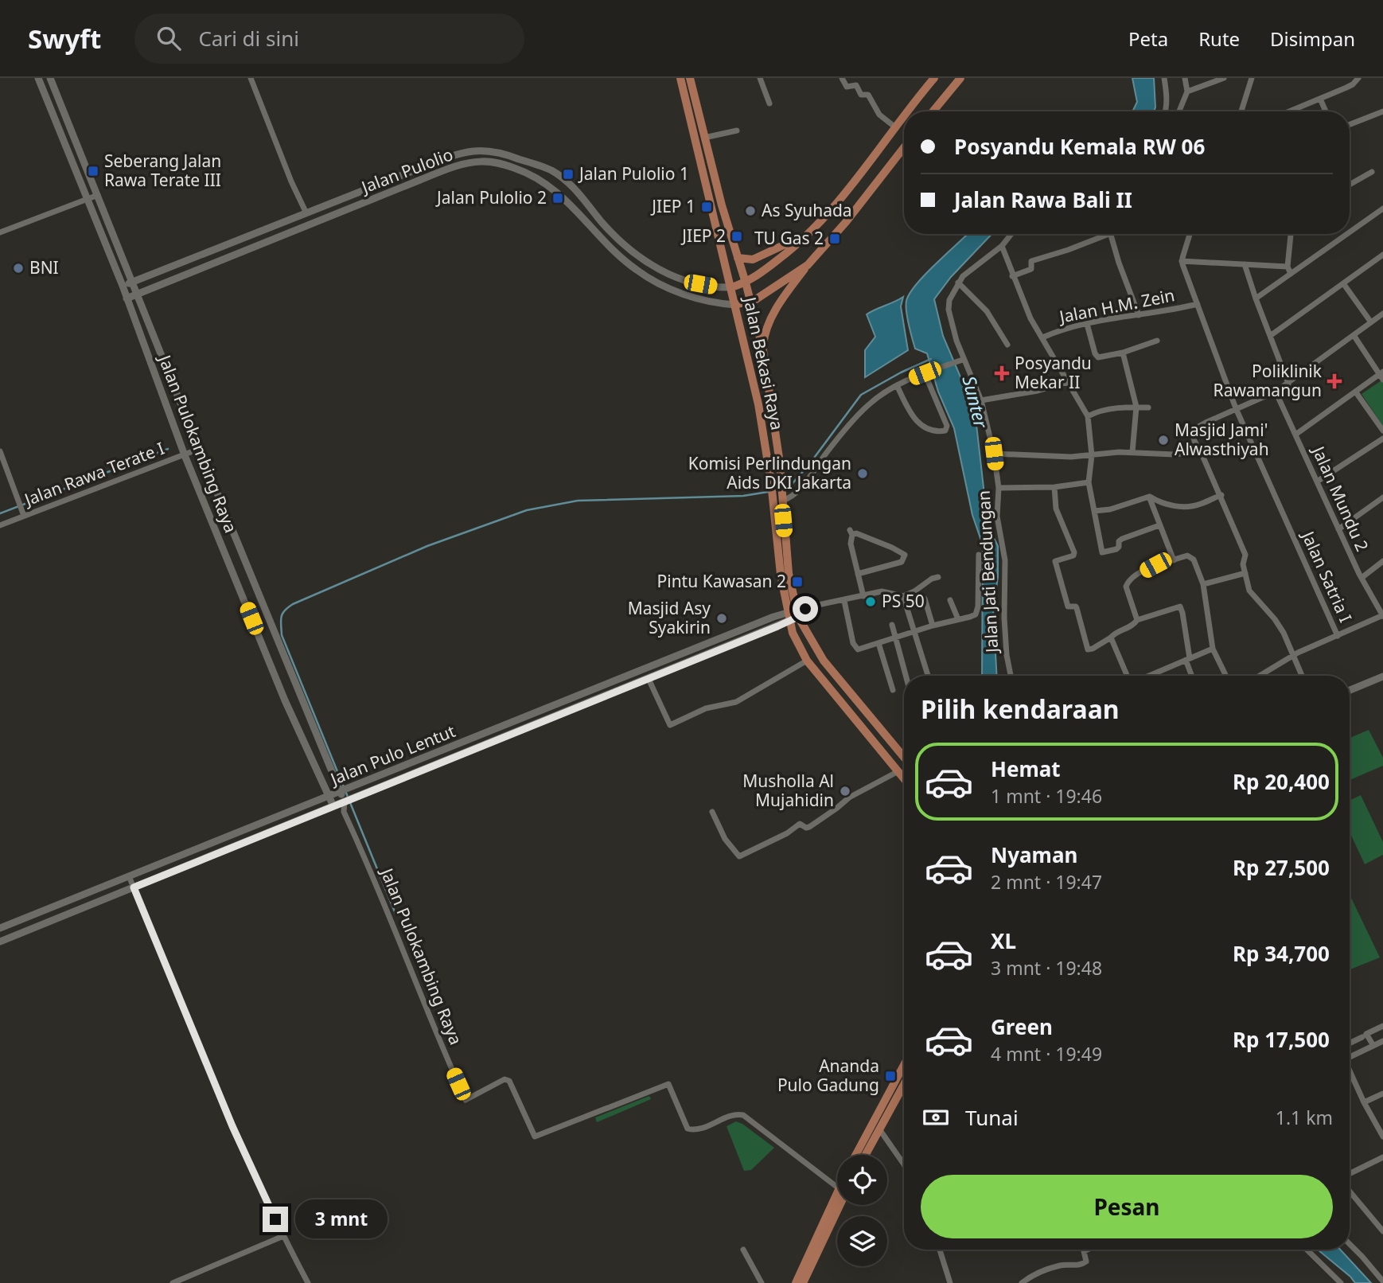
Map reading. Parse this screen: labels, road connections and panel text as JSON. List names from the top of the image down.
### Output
{
  "streets": {
    "main road": ["Jalan Bekasi Raya"],
    "street": [
      "Jalan Pulolio",
      "Jalan H.M. Zein",
      "Jalan Pulokambing Raya",
      "Jalan Rawa Terate I",
      "Jalan Mundu 2",
      "Jalan Jati Bendungan",
      "Jalan Satria I",
      "Jalan Pulo Lentut"
    ]
  },
  "crossings": [
    ["Jalan Pulolio", "Jalan Bekasi Raya"],
    ["Jalan Pulolio", "Jalan Pulokambing Raya"],
    ["Jalan H.M. Zein", "Jalan Satria I"],
    ["Jalan Bekasi Raya", "Jalan Pulo Lentut"],
    ["Jalan Pulokambing Raya", "Jalan Rawa Terate I"],
    ["Jalan Pulokambing Raya", "Jalan Pulo Lentut"]
  ],
  "water": ["Sunter"],
  "places": {
    "transit": [
      "Seberang Jalan Rawa Terate III",
      "Jalan Pulolio 1",
      "Jalan Pulolio 2",
      "JIEP 1",
      "JIEP 2",
      "TU Gas 2",
      "Pintu Kawasan 2",
      "Ananda Pulo Gadung"
    ],
    "other": [
      "As Syuhada",
      "BNI",
      "Masjid Jami' Alwasthiyah",
      "Komisi Perlindungan Aids DKI Jakarta",
      "PS 50",
      "Masjid Asy Syakirin",
      "Musholla Al Mujahidin"
    ],
    "health": ["Posyandu Mekar II", "Poliklinik Rawamangun"]
  },
  "page": {
    "header": "Swyft",
    "search": "Cari di sini",
    "nav": ["Peta", "Rute", "Disimpan"],
    "banner": ["Posyandu Kemala RW 06", "Jalan Rawa Bali II"],
    "heading": "Pilih kendaraan",
    "list": [
      {
        "name": "Hemat",
        "note": "1 mnt · 19:46",
        "value": "Rp 20,400"
      },
      {
        "name": "Nyaman",
        "note": "2 mnt · 19:47",
        "value": "Rp 27,500"
      },
      {
        "name": "XL",
        "note": "3 mnt · 19:48",
        "value": "Rp 34,700"
      },
      {
        "name": "Green",
        "note": "4 mnt · 19:49",
        "value": "Rp 17,500"
      }
    ],
    "pay": ["Tunai", "1.1 km"],
    "buttons": "Pesan",
    "bubble": "3 mnt"
  }
}
